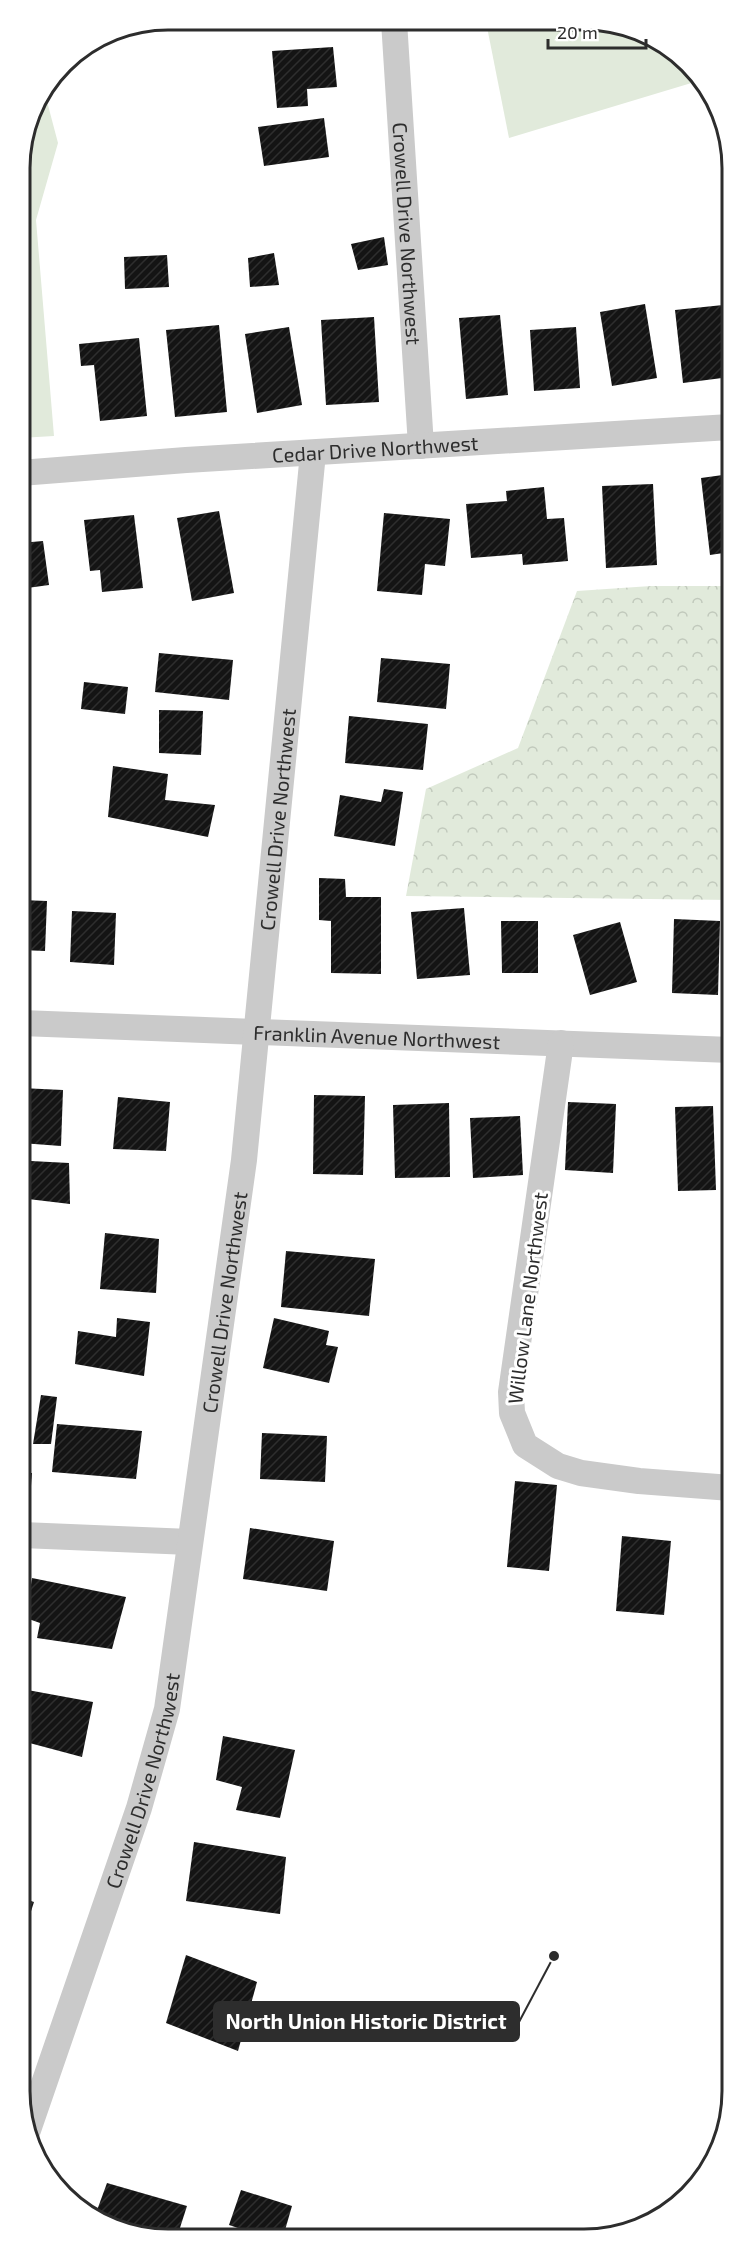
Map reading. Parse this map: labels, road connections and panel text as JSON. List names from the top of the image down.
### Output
{
  "streets": {
    "street": [
      "Crowell Drive Northwest",
      "Cedar Drive Northwest",
      "Franklin Avenue Northwest",
      "Willow Lane Northwest"
    ]
  },
  "crossings": [
    ["Crowell Drive Northwest", "Cedar Drive Northwest"],
    ["Crowell Drive Northwest", "Franklin Avenue Northwest"],
    ["Franklin Avenue Northwest", "Willow Lane Northwest"]
  ],
  "places": ["North Union Historic District"],
  "scale_bar": "20 m"
}
